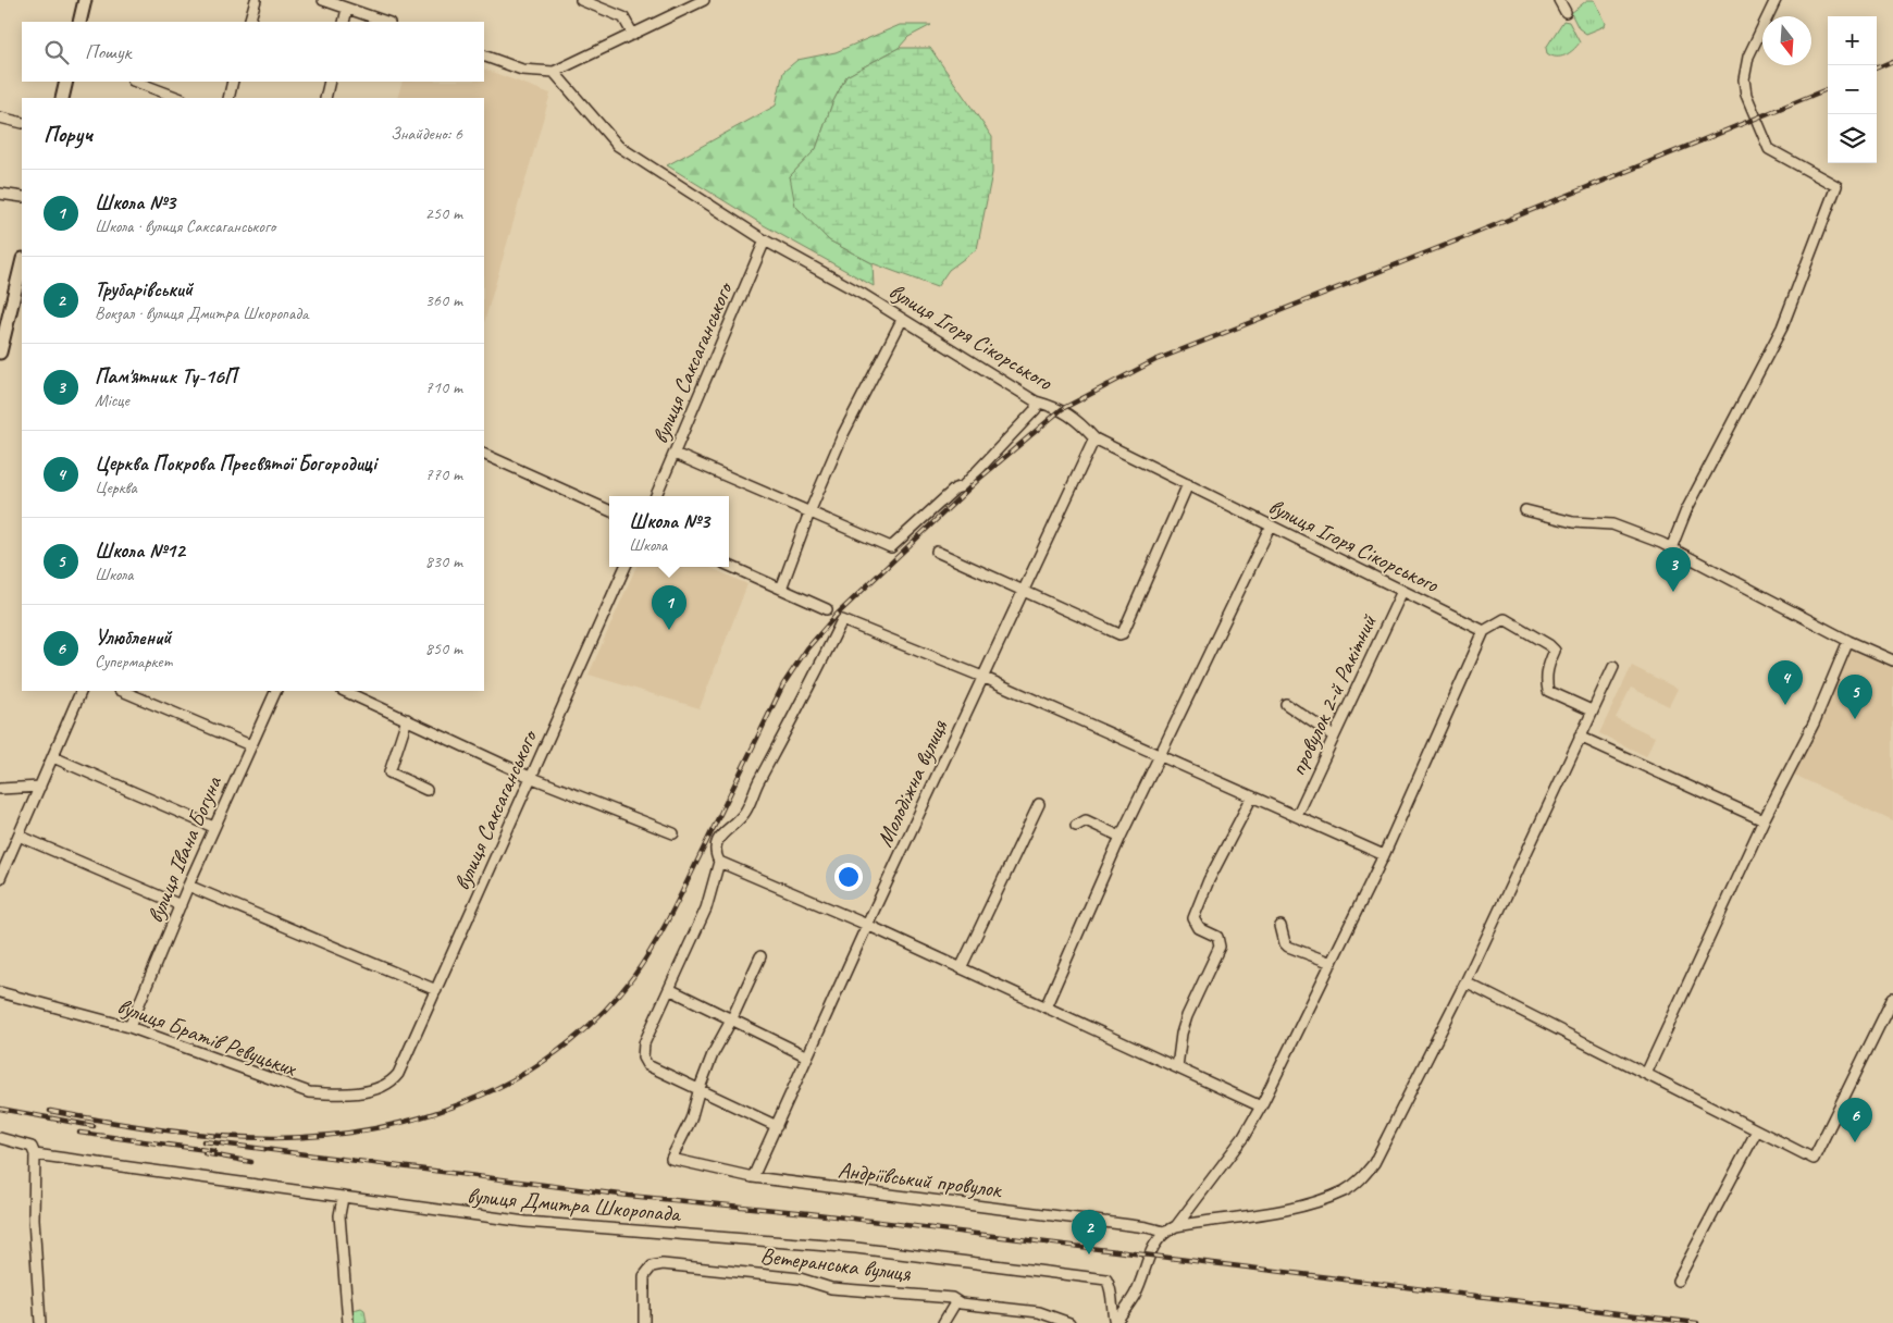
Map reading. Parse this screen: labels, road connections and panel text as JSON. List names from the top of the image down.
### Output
{
  "streets": {
    "street": [
      "вулиця Ігоря Сікорського",
      "вулиця Саксаганського",
      "провулок 2-й Ракітний",
      "Молодіжна вулиця",
      "вулиця Івана Богуна",
      "вулиця Братів Ревуцьких",
      "Андріївський провулок",
      "вулиця Дмитра Шкоропада",
      "Ветеранська вулиця"
    ]
  },
  "crossings": [
    ["вулиця Ігоря Сікорського", "вулиця Саксаганського"],
    ["вулиця Ігоря Сікорського", "провулок 2-й Ракітний"],
    ["вулиця Ігоря Сікорського", "Молодіжна вулиця"],
    ["вулиця Саксаганського", "вулиця Братів Ревуцьких"],
    ["Молодіжна вулиця", "Андріївський провулок"],
    ["вулиця Івана Богуна", "вулиця Братів Ревуцьких"]
  ],
  "north": "bottom",
  "page": {
    "map_buttons": ["+", "−"],
    "search": "Пошук",
    "heading": ["Поруч", "Знайдено: 6"],
    "list": [
      {
        "mark": "1",
        "name": "Школа №3",
        "note": "Школа · вулиця Саксаганського",
        "value": "250 m"
      },
      {
        "mark": "2",
        "name": "Трубарівський",
        "note": "Вокзал · вулиця Дмитра Шкоропада",
        "value": "360 m"
      },
      {
        "mark": "3",
        "name": "Пам'ятник Ту-16П",
        "note": "Місце",
        "value": "710 m"
      },
      {
        "mark": "4",
        "name": "Церква Покрова Пресвятої Богородиці",
        "note": "Церква",
        "value": "770 m"
      },
      {
        "mark": "5",
        "name": "Школа №12",
        "note": "Школа",
        "value": "830 m"
      },
      {
        "mark": "6",
        "name": "Улюблений",
        "note": "Супермаркет",
        "value": "850 m"
      }
    ],
    "popup": ["Школа №3", "Школа"],
    "pins": [
      "3",
      "1",
      "4",
      "5",
      "6",
      "2"
    ]
  }
}
